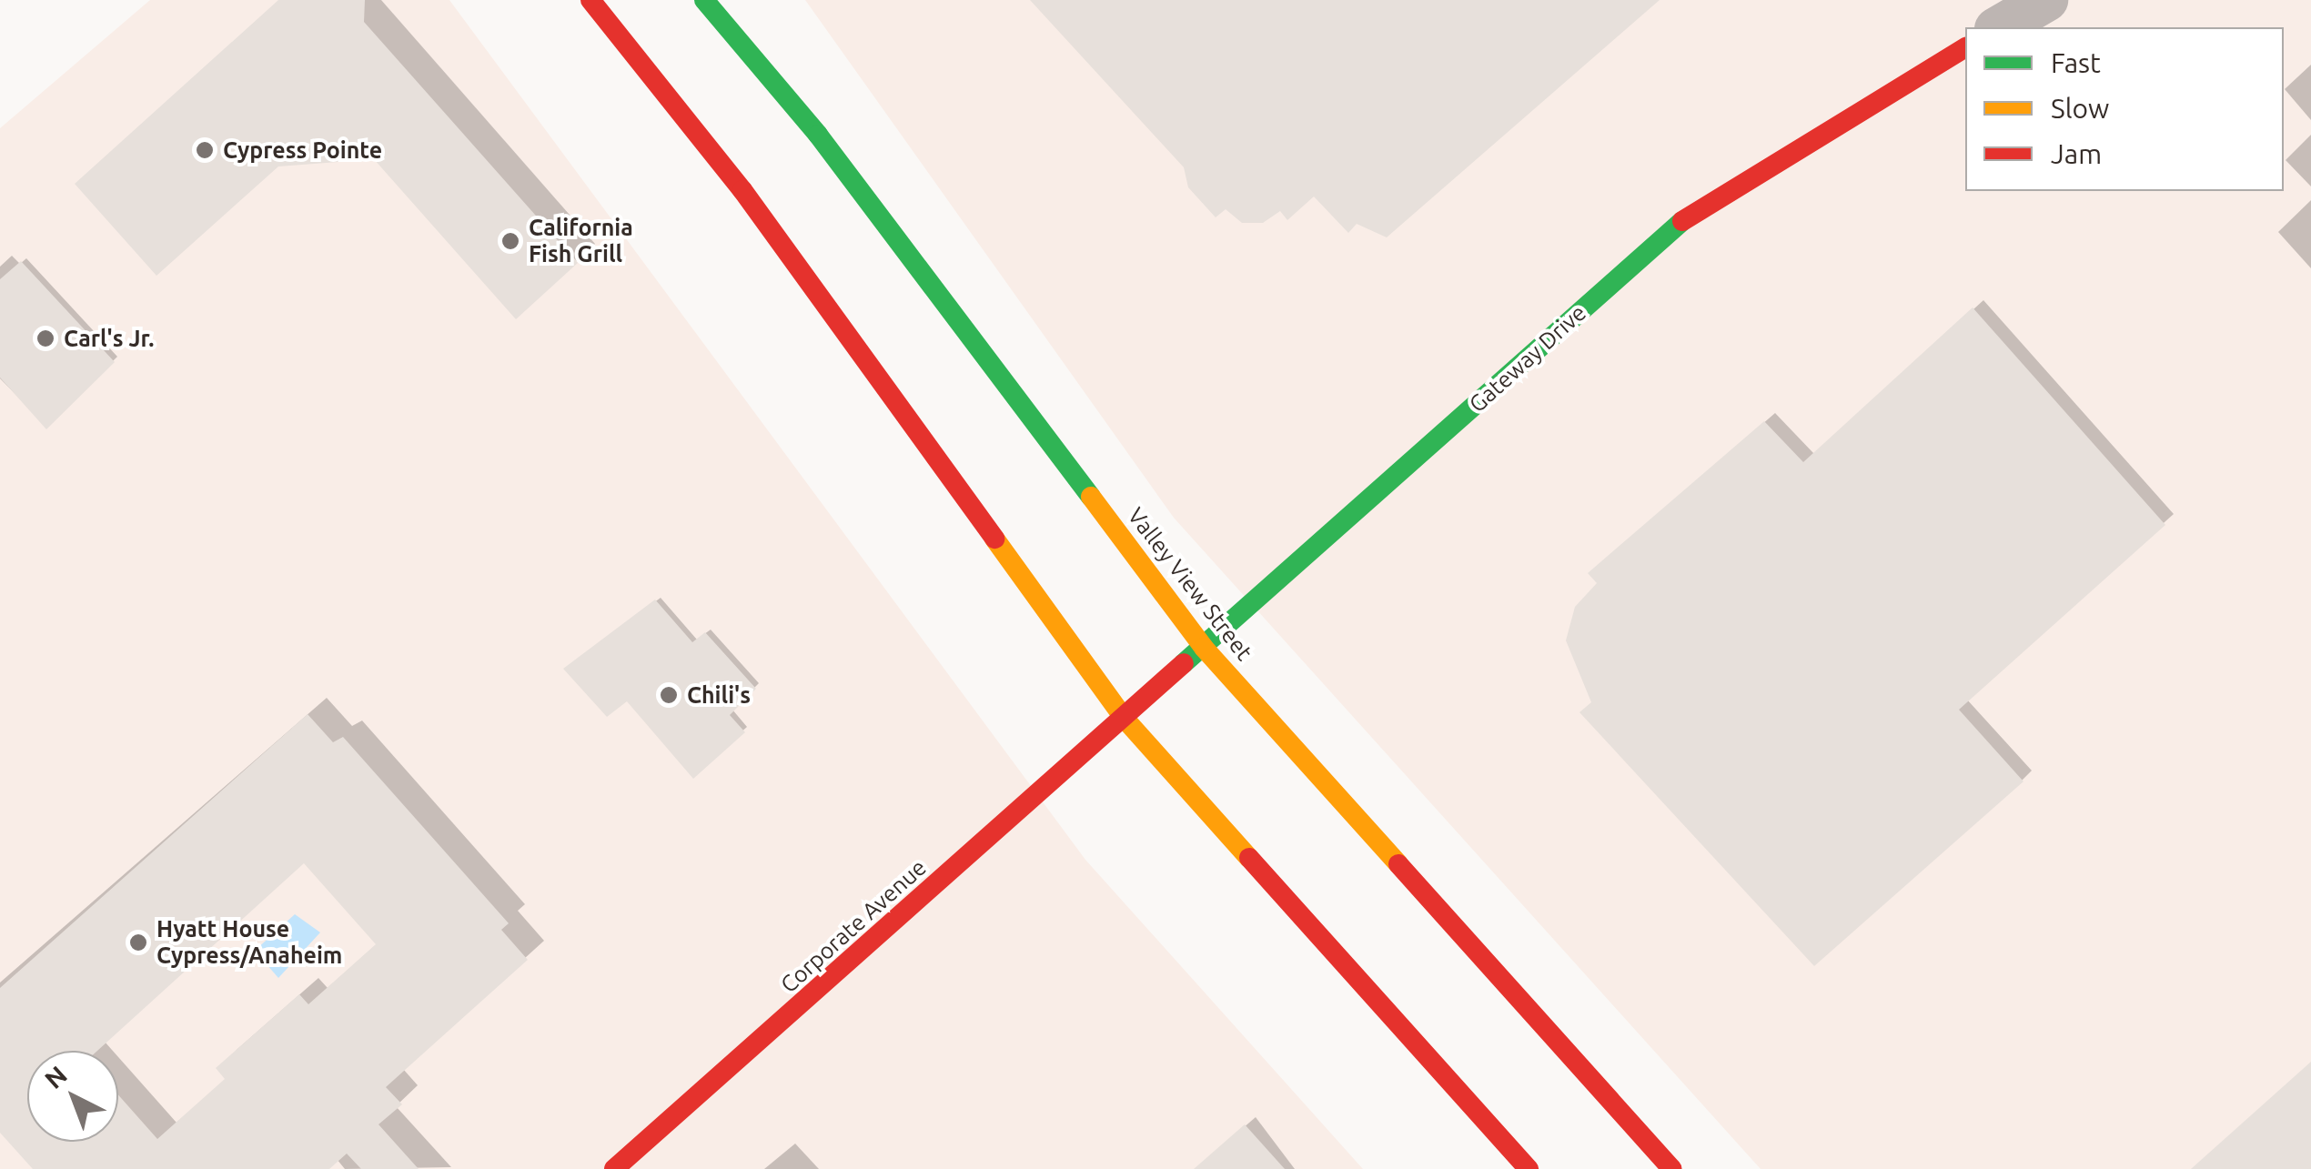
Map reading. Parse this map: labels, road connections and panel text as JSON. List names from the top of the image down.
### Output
{
  "streets": {
    "main road": ["Gateway Drive", "Valley View Street", "Corporate Avenue"]
  },
  "crossings": [
    ["Gateway Drive", "Valley View Street"],
    ["Gateway Drive", "Corporate Avenue"]
  ],
  "places": [
    "Cypress Pointe",
    "California Fish Grill",
    "Carl's Jr.",
    "Chili's",
    "Hyatt House Cypress/Anaheim"
  ],
  "legend": ["Fast", "Slow", "Jam"],
  "north": "top left"
}
